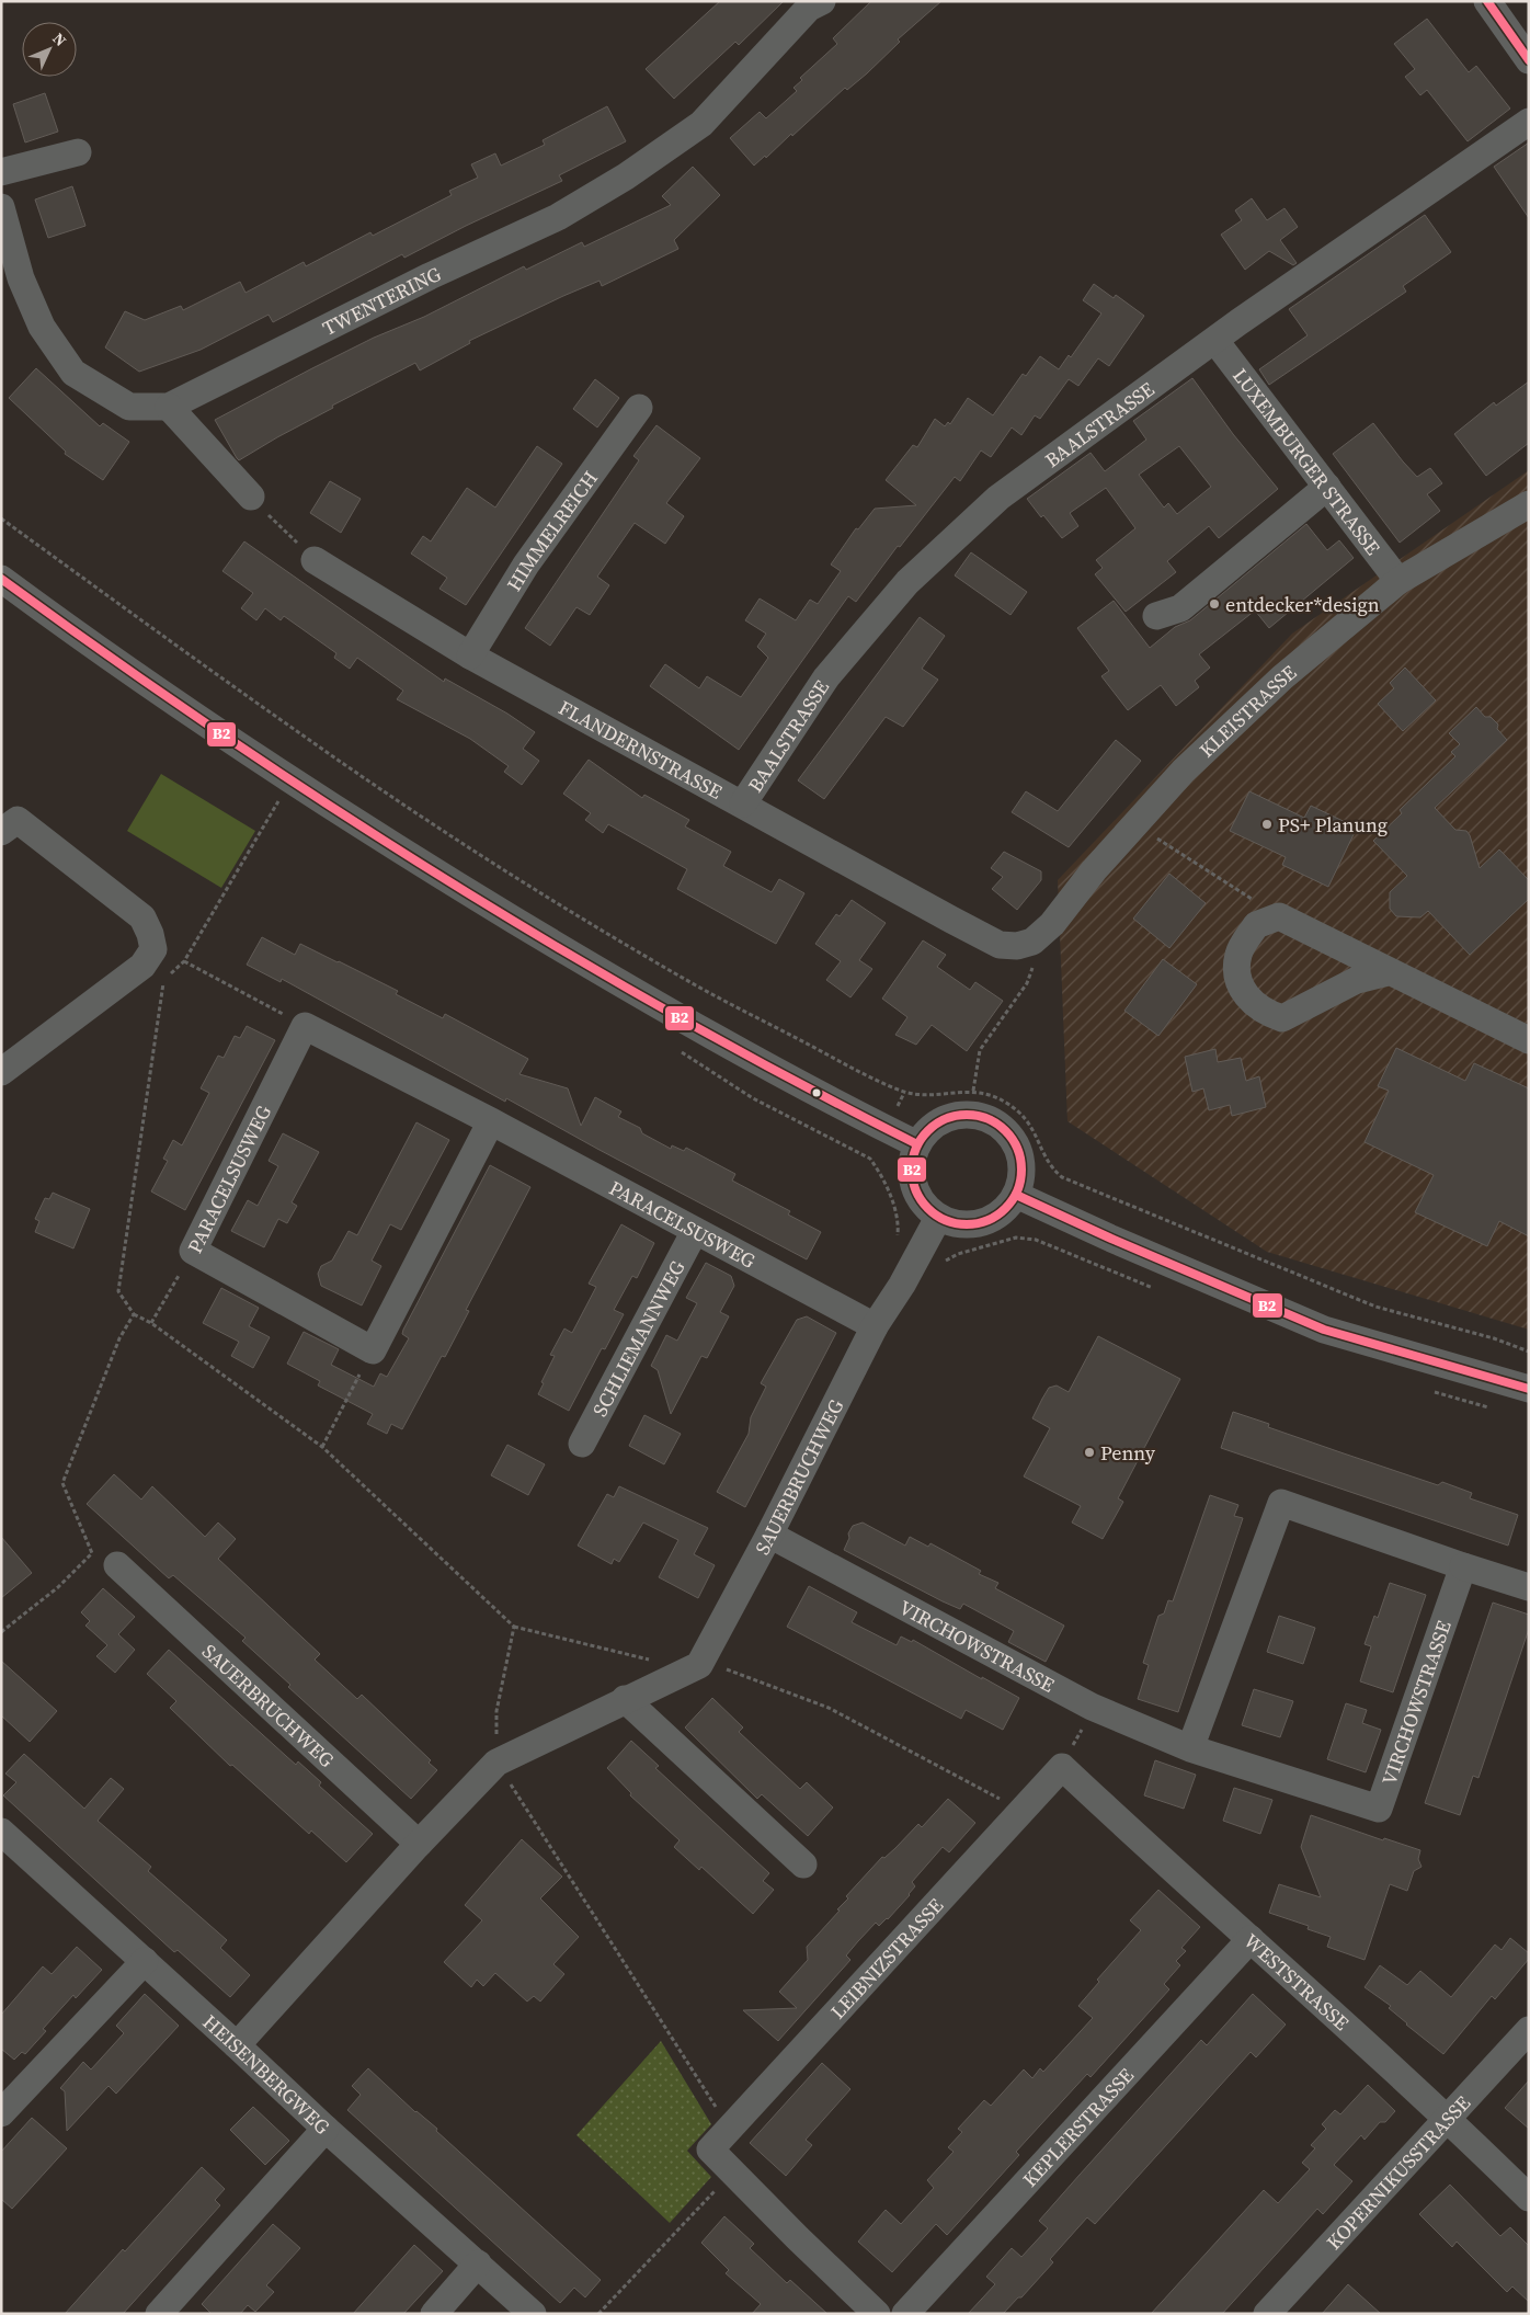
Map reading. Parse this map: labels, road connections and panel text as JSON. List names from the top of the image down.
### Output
{
  "streets": {
    "street": [
      "TWENTERING",
      "BAALSTRASSE",
      "LUXEMBURGER STRASSE",
      "HIMMELREICH",
      "KLEISTRASSE",
      "FLANDERNSTRASSE",
      "PARACELSUSWEG",
      "SCHLIEMANNWEG",
      "SAUERBRUCHWEG",
      "VIRCHOWSTRASSE",
      "LEIBNIZSTRASSE",
      "WESTSTRASSE",
      "HEISENBERGWEG",
      "KEPLERSTRASSE",
      "KOPERNIKUSSTRASSE"
    ]
  },
  "crossings": [
    ["BAALSTRASSE", "LUXEMBURGER STRASSE"],
    ["BAALSTRASSE", "FLANDERNSTRASSE"],
    ["LUXEMBURGER STRASSE", "KLEISTRASSE"],
    ["HIMMELREICH", "FLANDERNSTRASSE"],
    ["KLEISTRASSE", "FLANDERNSTRASSE"],
    ["PARACELSUSWEG", "SCHLIEMANNWEG"],
    ["PARACELSUSWEG", "SAUERBRUCHWEG"],
    ["SAUERBRUCHWEG", "VIRCHOWSTRASSE"],
    ["LEIBNIZSTRASSE", "WESTSTRASSE"],
    ["WESTSTRASSE", "KEPLERSTRASSE"],
    ["WESTSTRASSE", "KOPERNIKUSSTRASSE"]
  ],
  "places": ["entdecker*design", "PS+ Planung", "Penny"],
  "lines": ["transit line B2"],
  "north": "top right"
}
